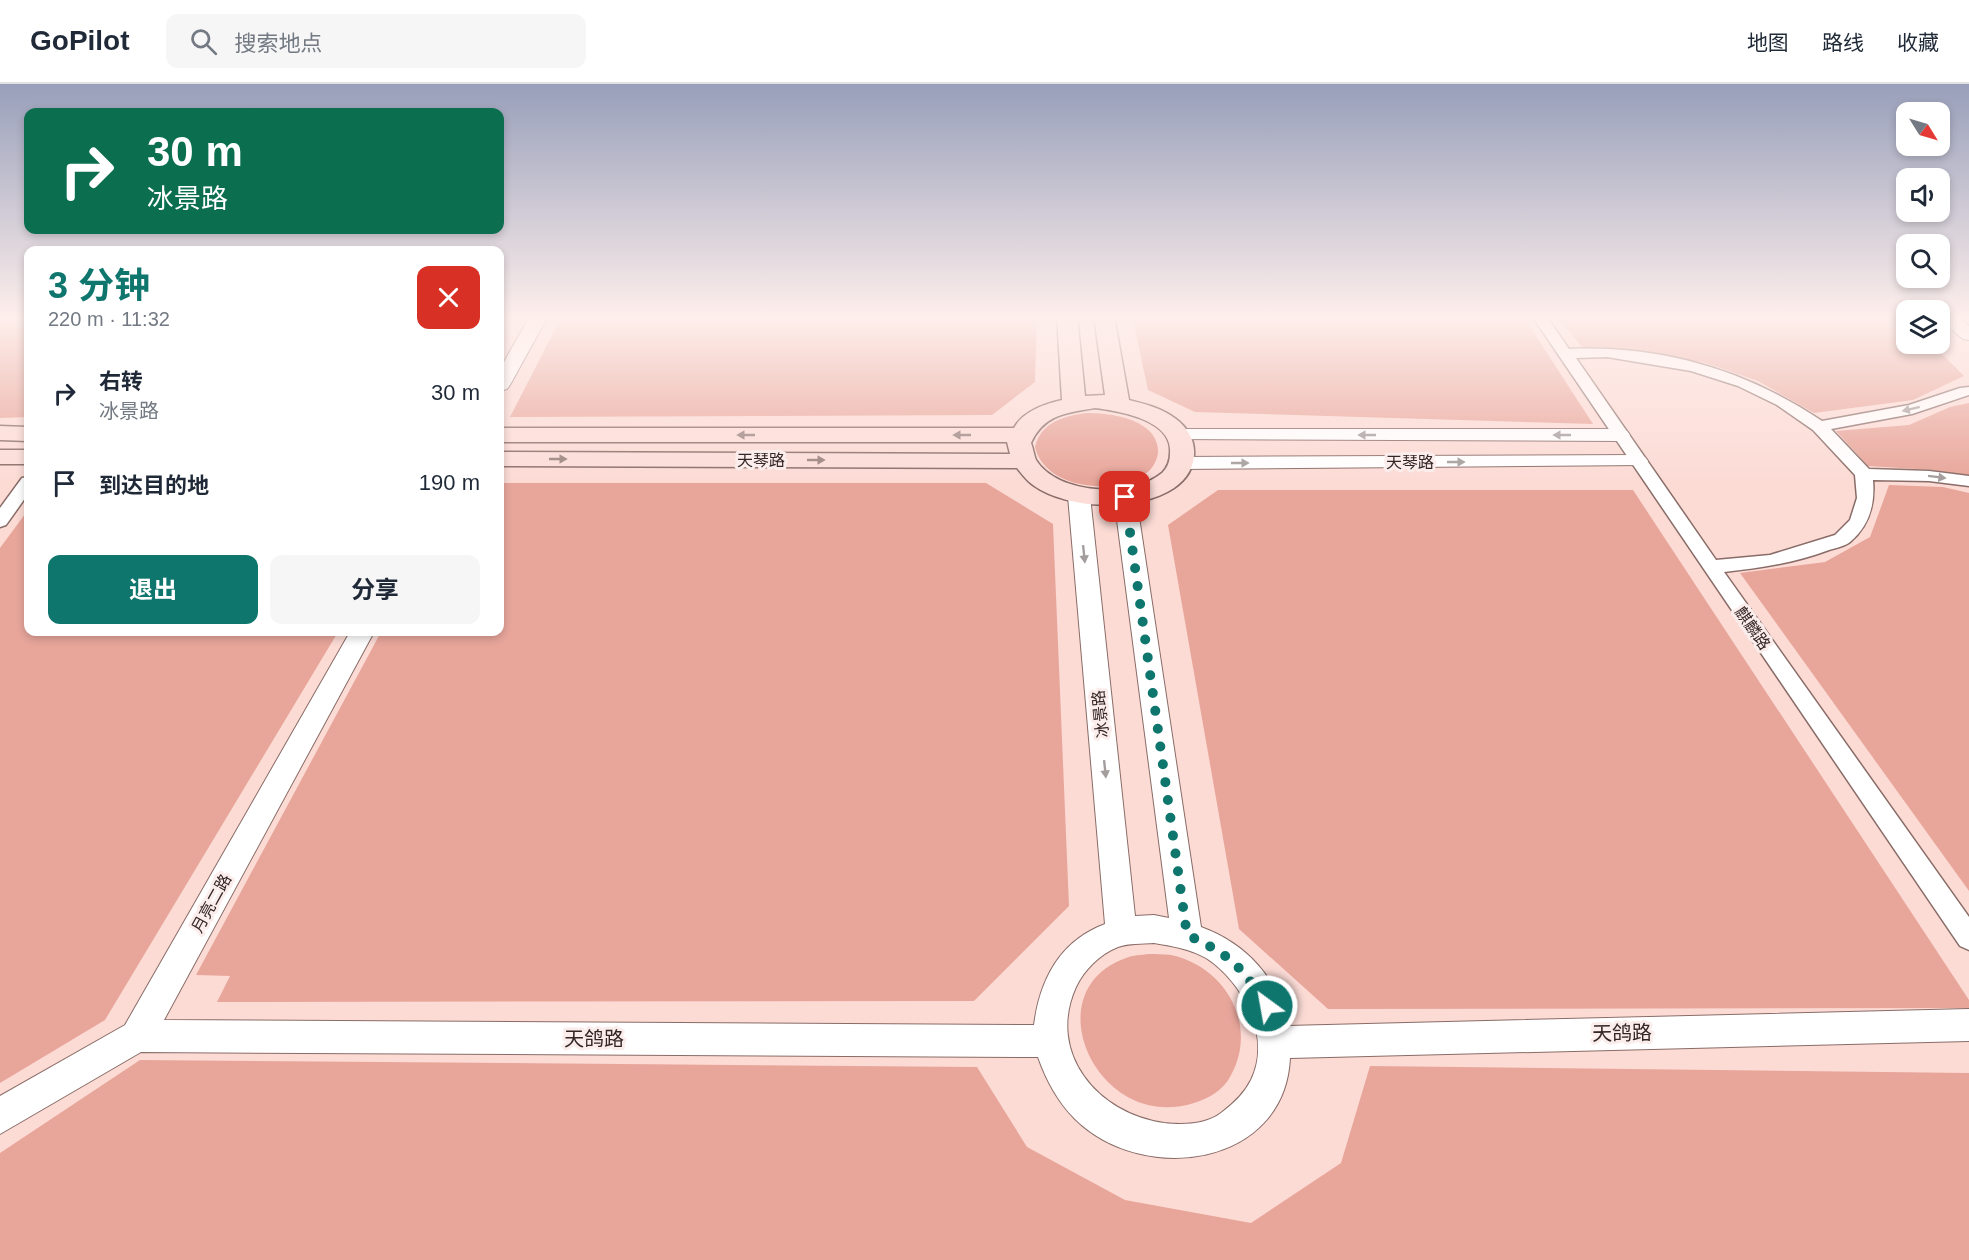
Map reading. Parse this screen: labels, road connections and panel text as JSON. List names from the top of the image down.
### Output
{
  "streets": {
    "main road": ["天琴路"],
    "street": [
      "麒麟路",
      "冰景路",
      "月亮二路",
      "天鸽路"
    ]
  },
  "crossings": [
    ["天琴路", "麒麟路"],
    ["天琴路", "冰景路"],
    ["月亮二路", "天鸽路"]
  ],
  "north": "bottom right",
  "page": {
    "header": "GoPilot",
    "search": "搜索地点",
    "nav": ["地图", "路线", "收藏"],
    "turn": ["30 m", "冰景路"],
    "heading": ["3 分钟", "220 m · 11:32"],
    "list": [
      {
        "name": "右转",
        "note": "冰景路",
        "value": "30 m"
      },
      {
        "name": "到达目的地",
        "value": "190 m"
      }
    ],
    "buttons": ["退出", "分享"]
  }
}
